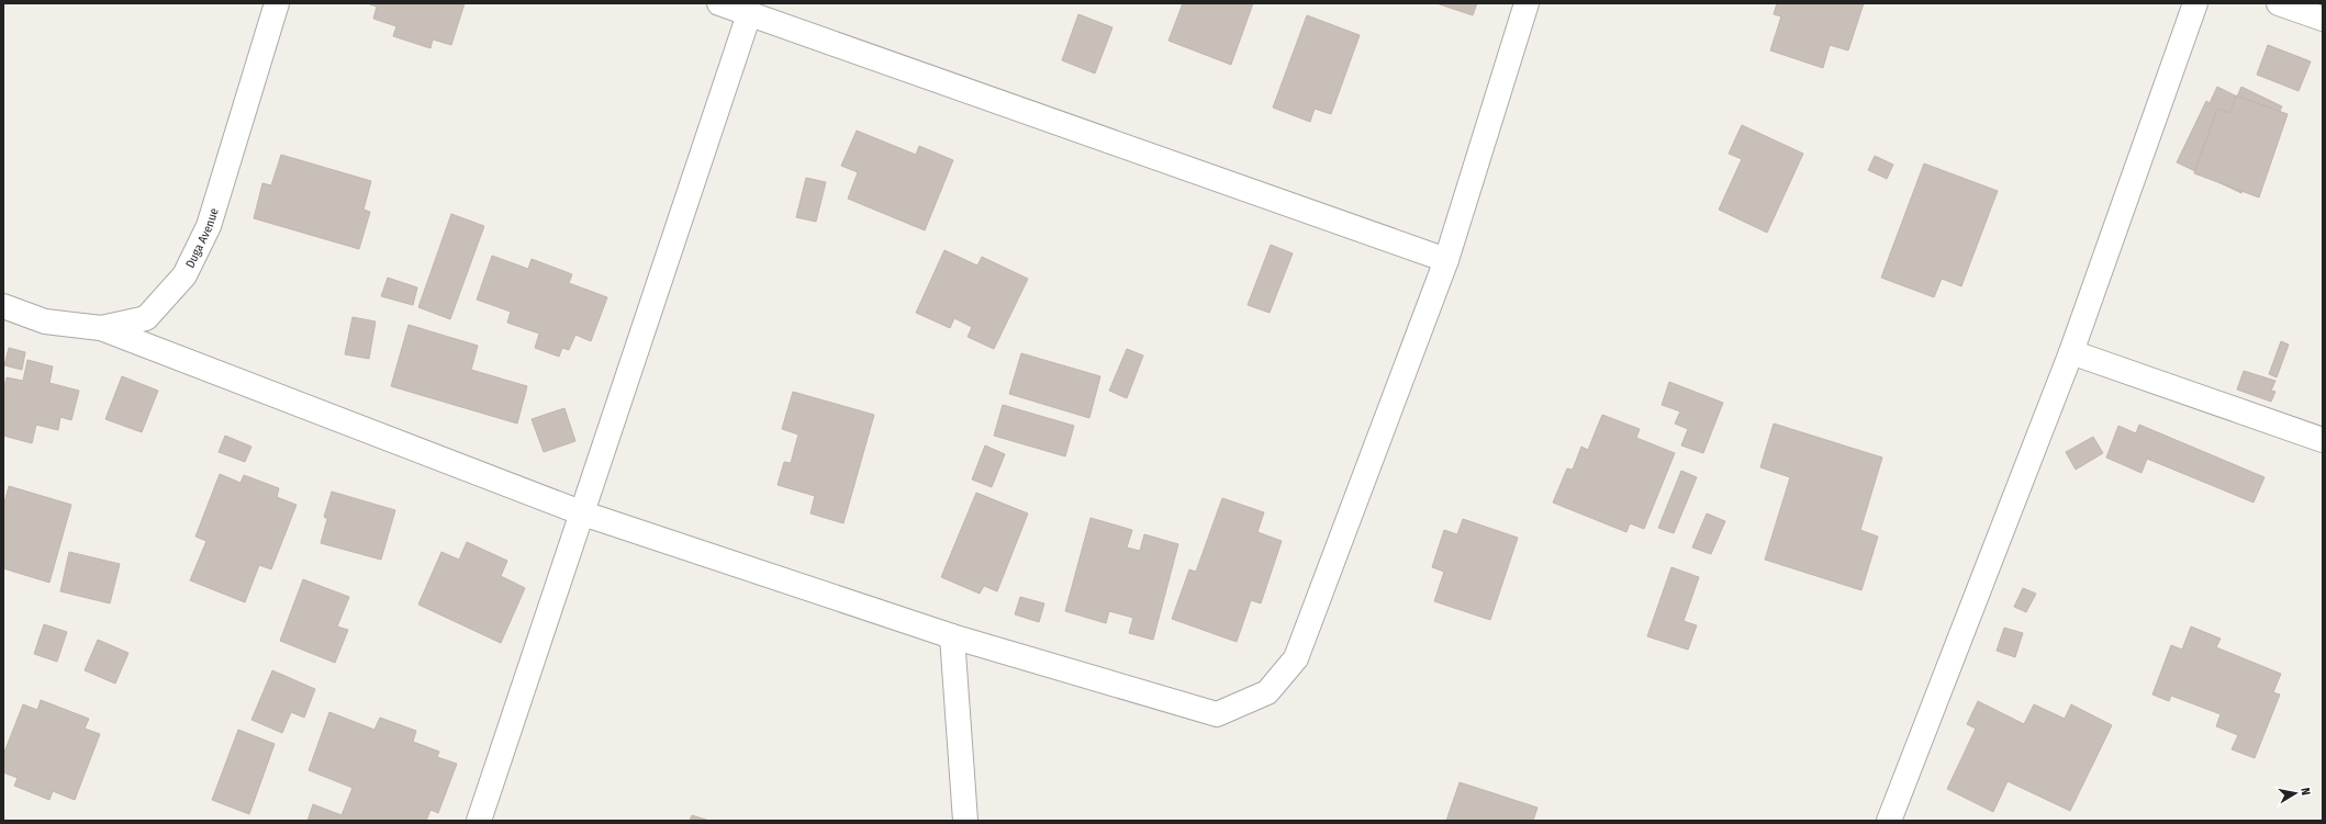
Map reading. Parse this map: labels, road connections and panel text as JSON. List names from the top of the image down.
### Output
{
  "streets": {
    "street": ["Duga Avenue"]
  },
  "north": "right"
}
